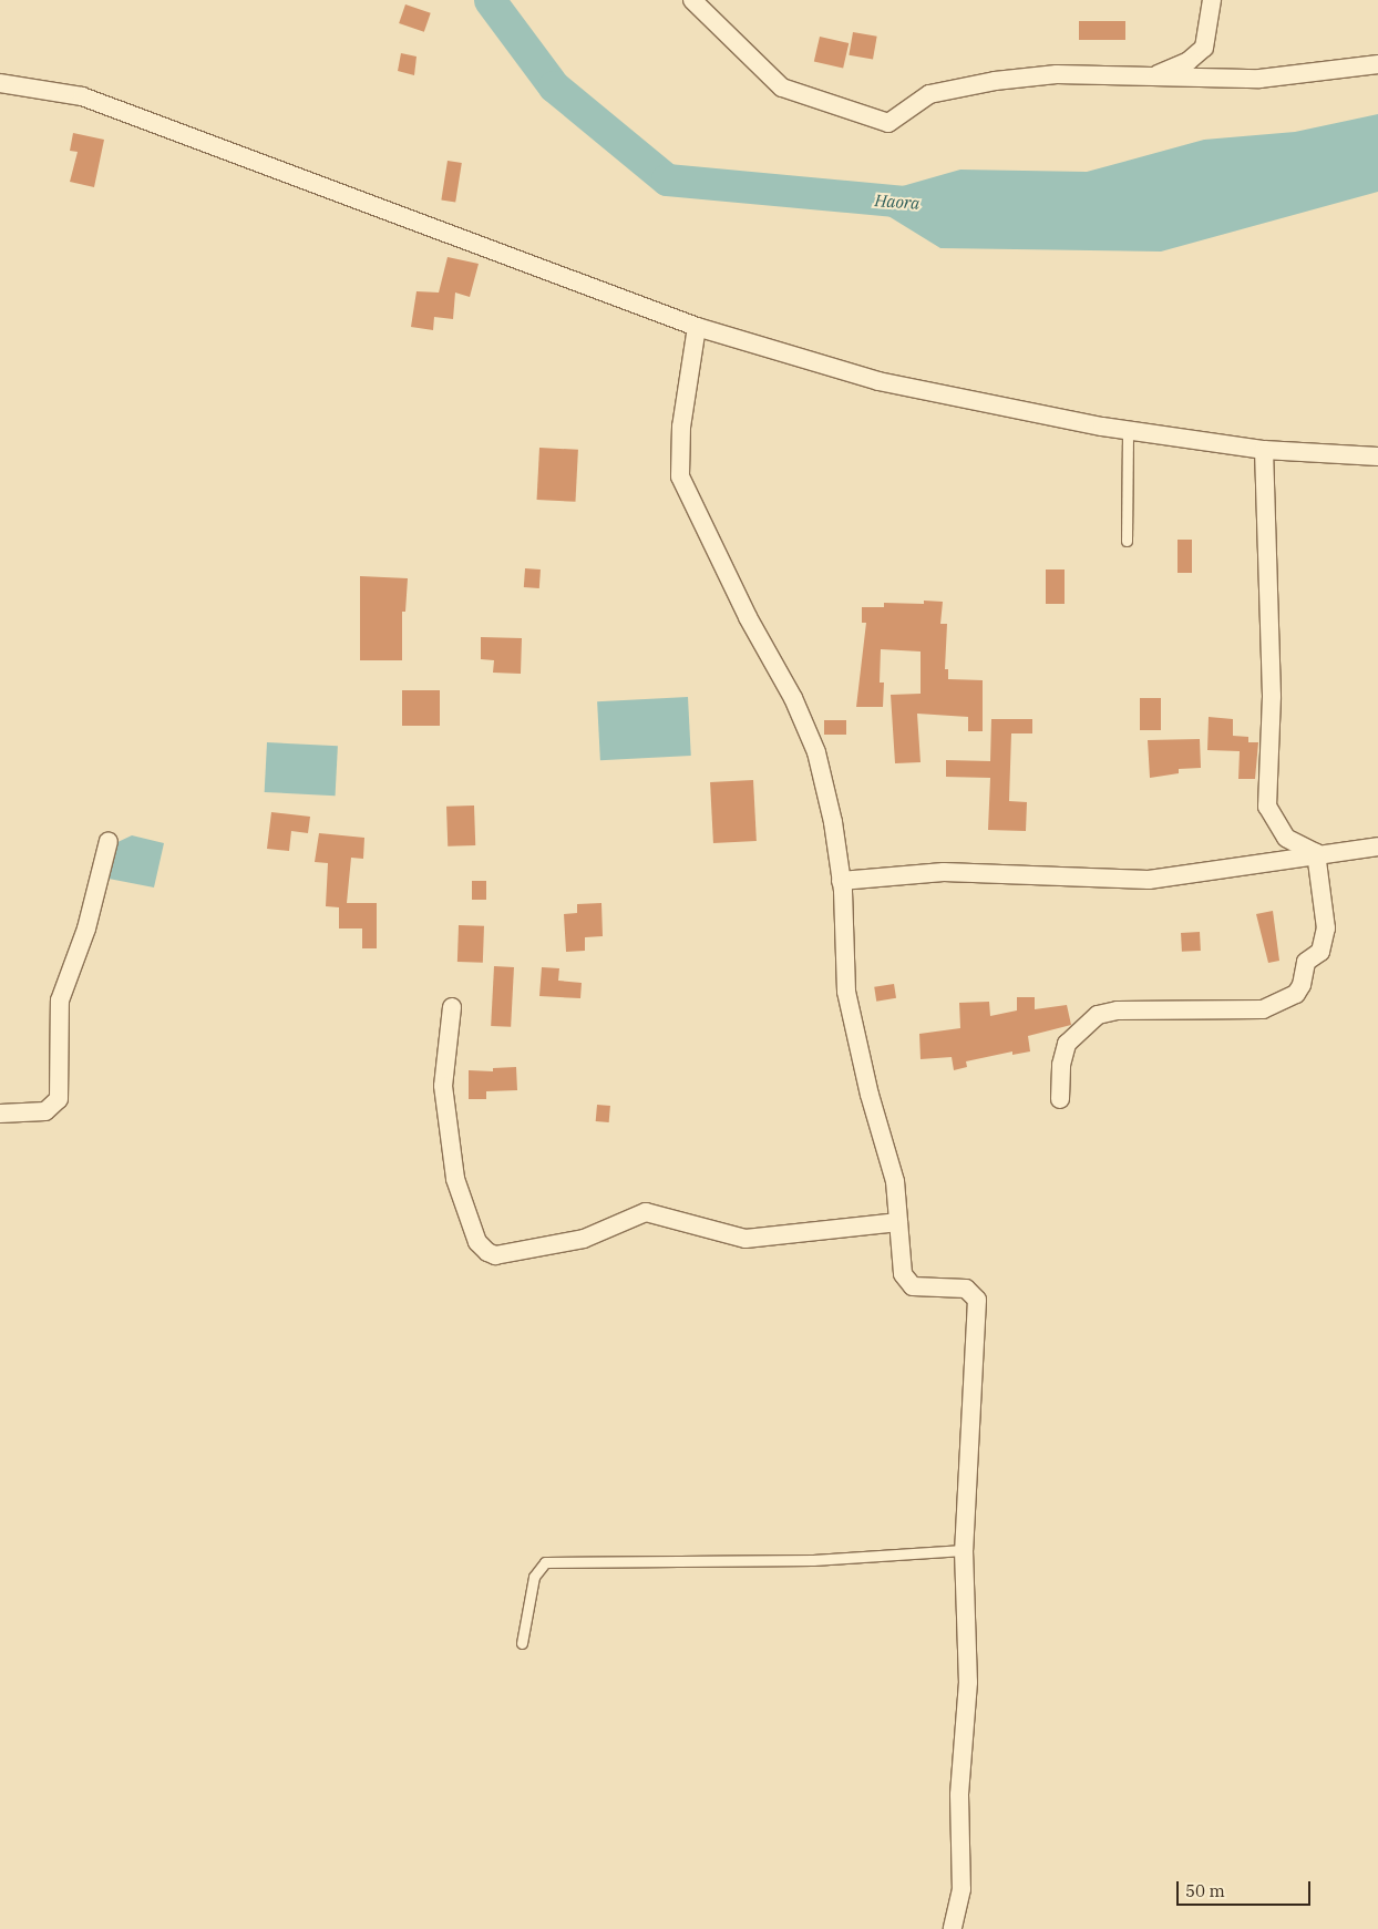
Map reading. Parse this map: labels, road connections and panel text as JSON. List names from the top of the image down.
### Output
{
  "water": ["Haora"],
  "scale_bar": "50 m"
}
